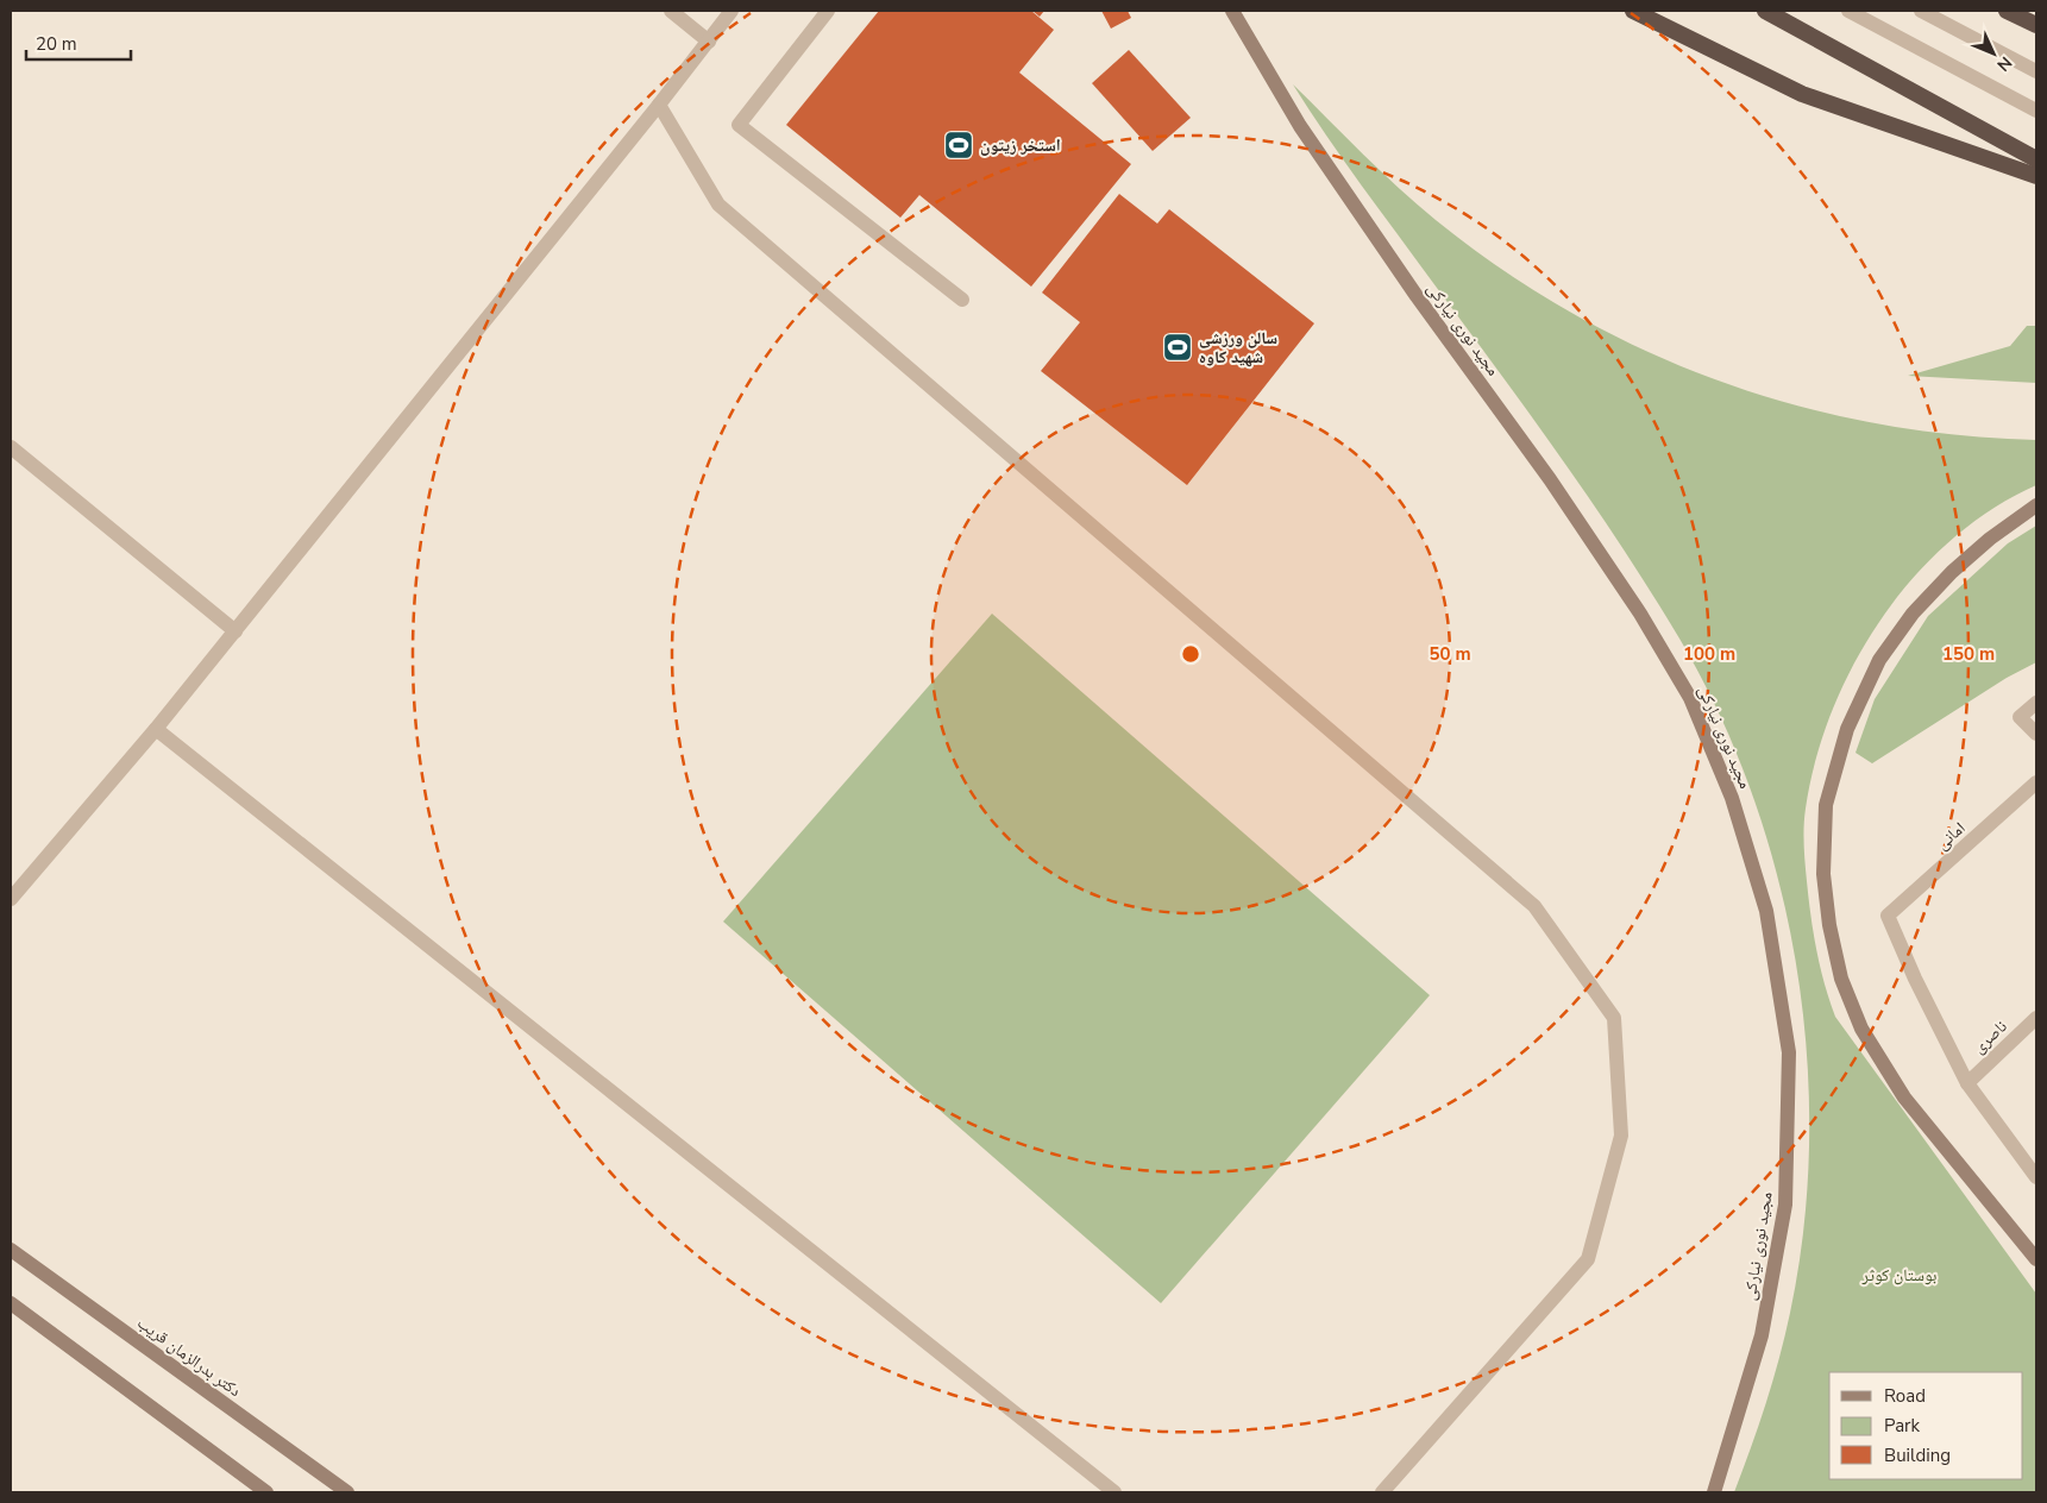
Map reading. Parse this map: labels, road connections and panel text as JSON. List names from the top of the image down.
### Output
{
  "streets": {
    "main road": ["مجید نوری نیارکی", "دکتر بدرالزمان قریب"],
    "street": ["امانی", "ناصری"]
  },
  "crossings": [
    ["امانی", "ناصری"]
  ],
  "parks": ["بوستان کوثر"],
  "places": {
    "sports": ["استخر زیتون", "سالن ورزشی شهید کاوه"]
  },
  "legend": ["Road", "Park", "Building"],
  "scale_bar": "20 m",
  "north": "bottom right",
  "rings": ["50 m", "100 m", "150 m"]
}
